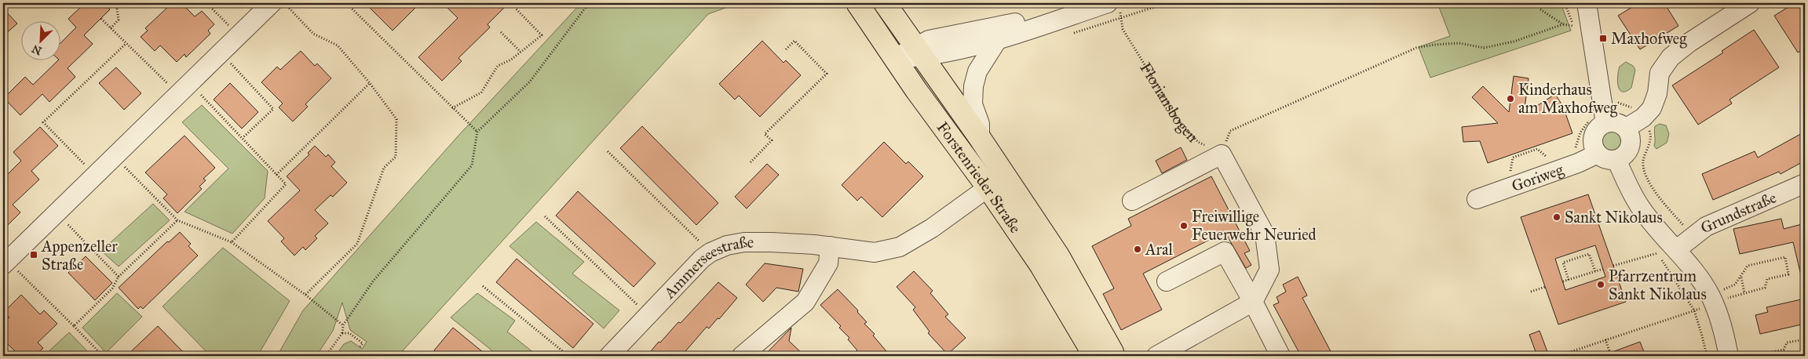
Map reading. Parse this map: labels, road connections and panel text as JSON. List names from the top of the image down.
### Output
{
  "streets": {
    "main road": ["Forstenrieder Straße"],
    "street": ["Goriweg", "Grundstraße", "Ammerseestraße"],
    "path": ["Floriansbogen"]
  },
  "crossings": [
    ["Forstenrieder Straße", "Ammerseestraße"]
  ],
  "places": {
    "transit": ["Maxhofweg", "Appenzeller Straße"],
    "other": [
      "Kinderhaus am Maxhofweg",
      "Sankt Nikolaus",
      "Freiwillige Feuerwehr Neuried",
      "Aral",
      "Pfarrzentrum Sankt Nikolaus"
    ]
  },
  "north": "bottom left"
}
